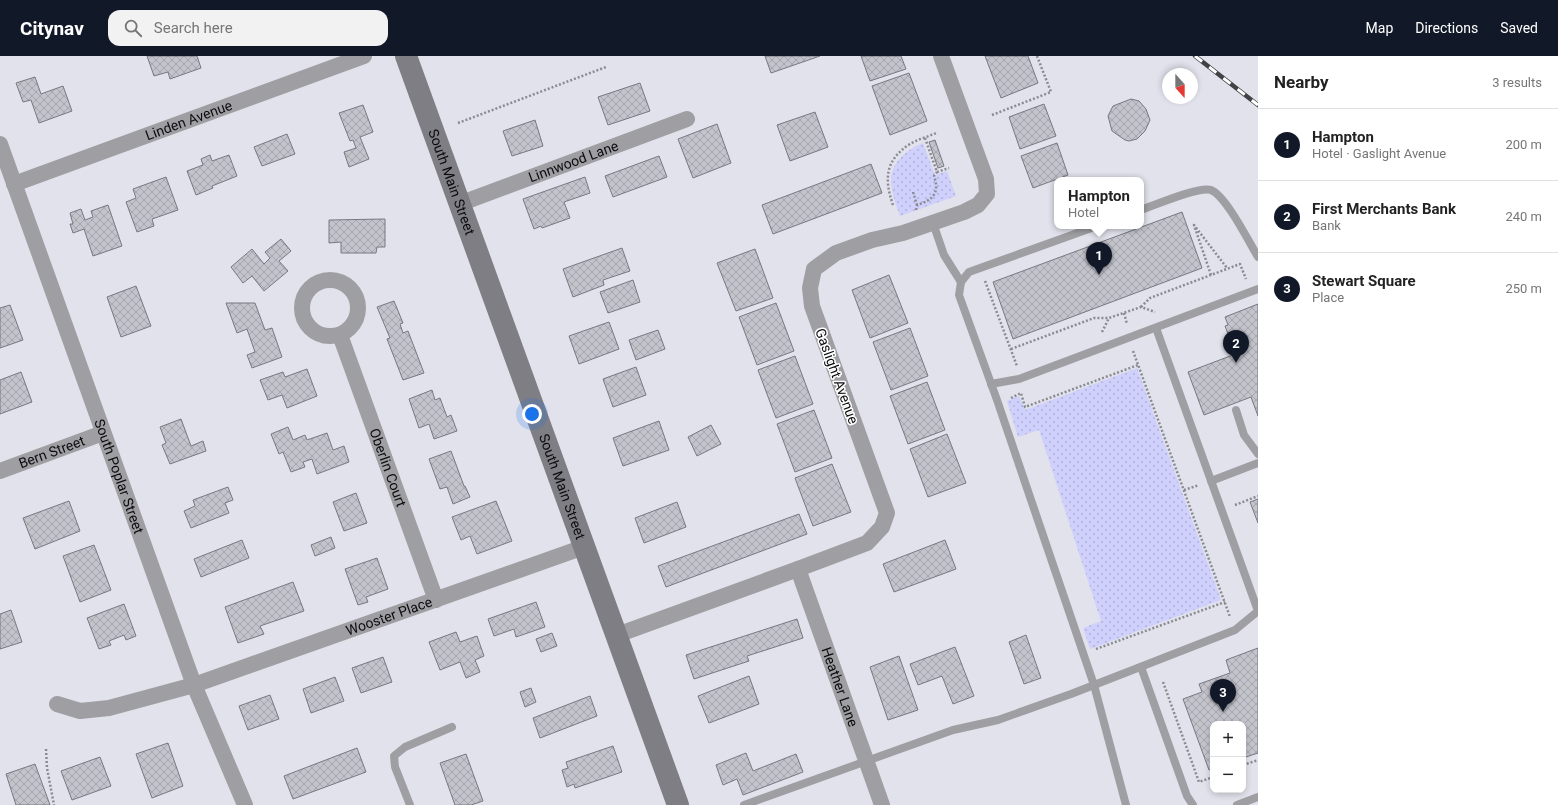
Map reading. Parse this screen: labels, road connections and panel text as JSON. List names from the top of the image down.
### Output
{
  "streets": {
    "main road": ["South Main Street"],
    "street": [
      "Linden Avenue",
      "Linnwood Lane",
      "Gaslight Avenue",
      "Bern Street",
      "Oberlin Court",
      "South Poplar Street",
      "Wooster Place",
      "Heather Lane"
    ]
  },
  "crossings": [
    ["Linden Avenue", "South Poplar Street"],
    ["Linnwood Lane", "South Main Street"],
    ["South Main Street", "Gaslight Avenue"],
    ["South Main Street", "Wooster Place"],
    ["Gaslight Avenue", "Heather Lane"],
    ["Bern Street", "South Poplar Street"],
    ["Oberlin Court", "Wooster Place"],
    ["South Poplar Street", "Wooster Place"]
  ],
  "north": "bottom",
  "page": {
    "header": "Citynav",
    "search": "Search here",
    "nav": ["Map", "Directions", "Saved"],
    "heading": ["Nearby", "3 results"],
    "list": [
      {
        "mark": "1",
        "name": "Hampton",
        "note": "Hotel · Gaslight Avenue",
        "value": "200 m"
      },
      {
        "mark": "2",
        "name": "First Merchants Bank",
        "note": "Bank",
        "value": "240 m"
      },
      {
        "mark": "3",
        "name": "Stewart Square",
        "note": "Place",
        "value": "250 m"
      }
    ],
    "popup": ["Hampton", "Hotel"],
    "pins": ["1", "2", "3"],
    "map_buttons": ["+", "−"]
  }
}
